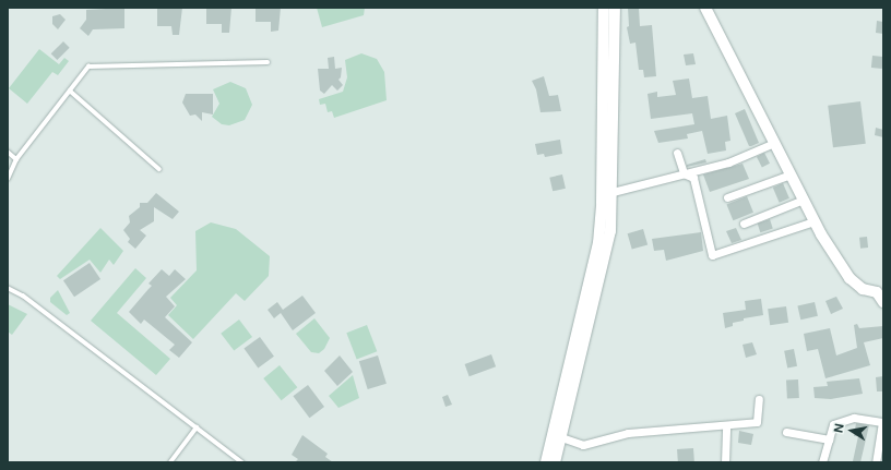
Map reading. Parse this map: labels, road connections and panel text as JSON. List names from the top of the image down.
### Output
{
  "north": "left"
}
